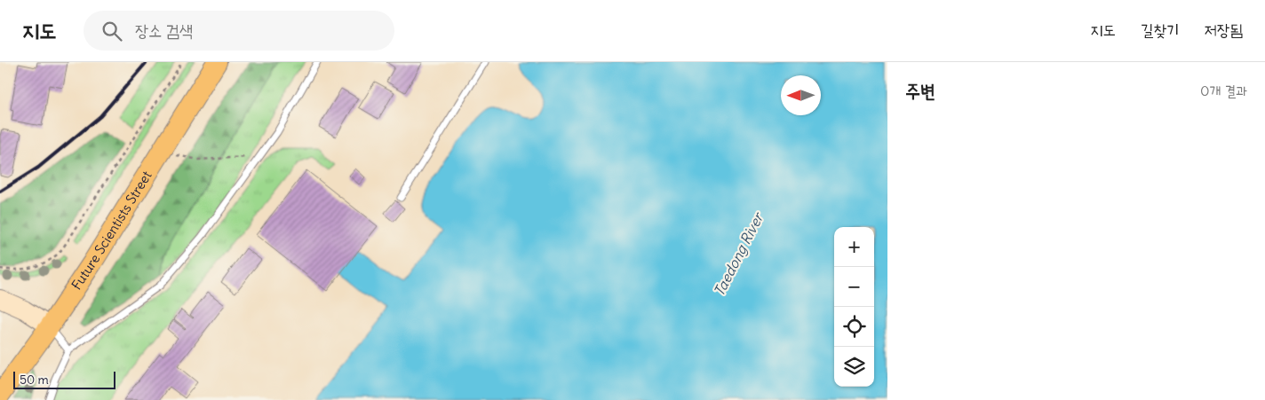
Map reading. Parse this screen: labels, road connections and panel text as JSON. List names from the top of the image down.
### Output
{
  "streets": {
    "main road": ["Future Scientists Street"]
  },
  "water": ["Taedong River"],
  "scale_bar": "50 m",
  "north": "left",
  "page": {
    "header": "지도",
    "search": "장소 검색",
    "nav": ["지도", "길찾기", "저장됨"],
    "heading": ["주변", "0개 결과"],
    "map_buttons": ["+", "−"],
    "scale": "50 m"
  }
}
